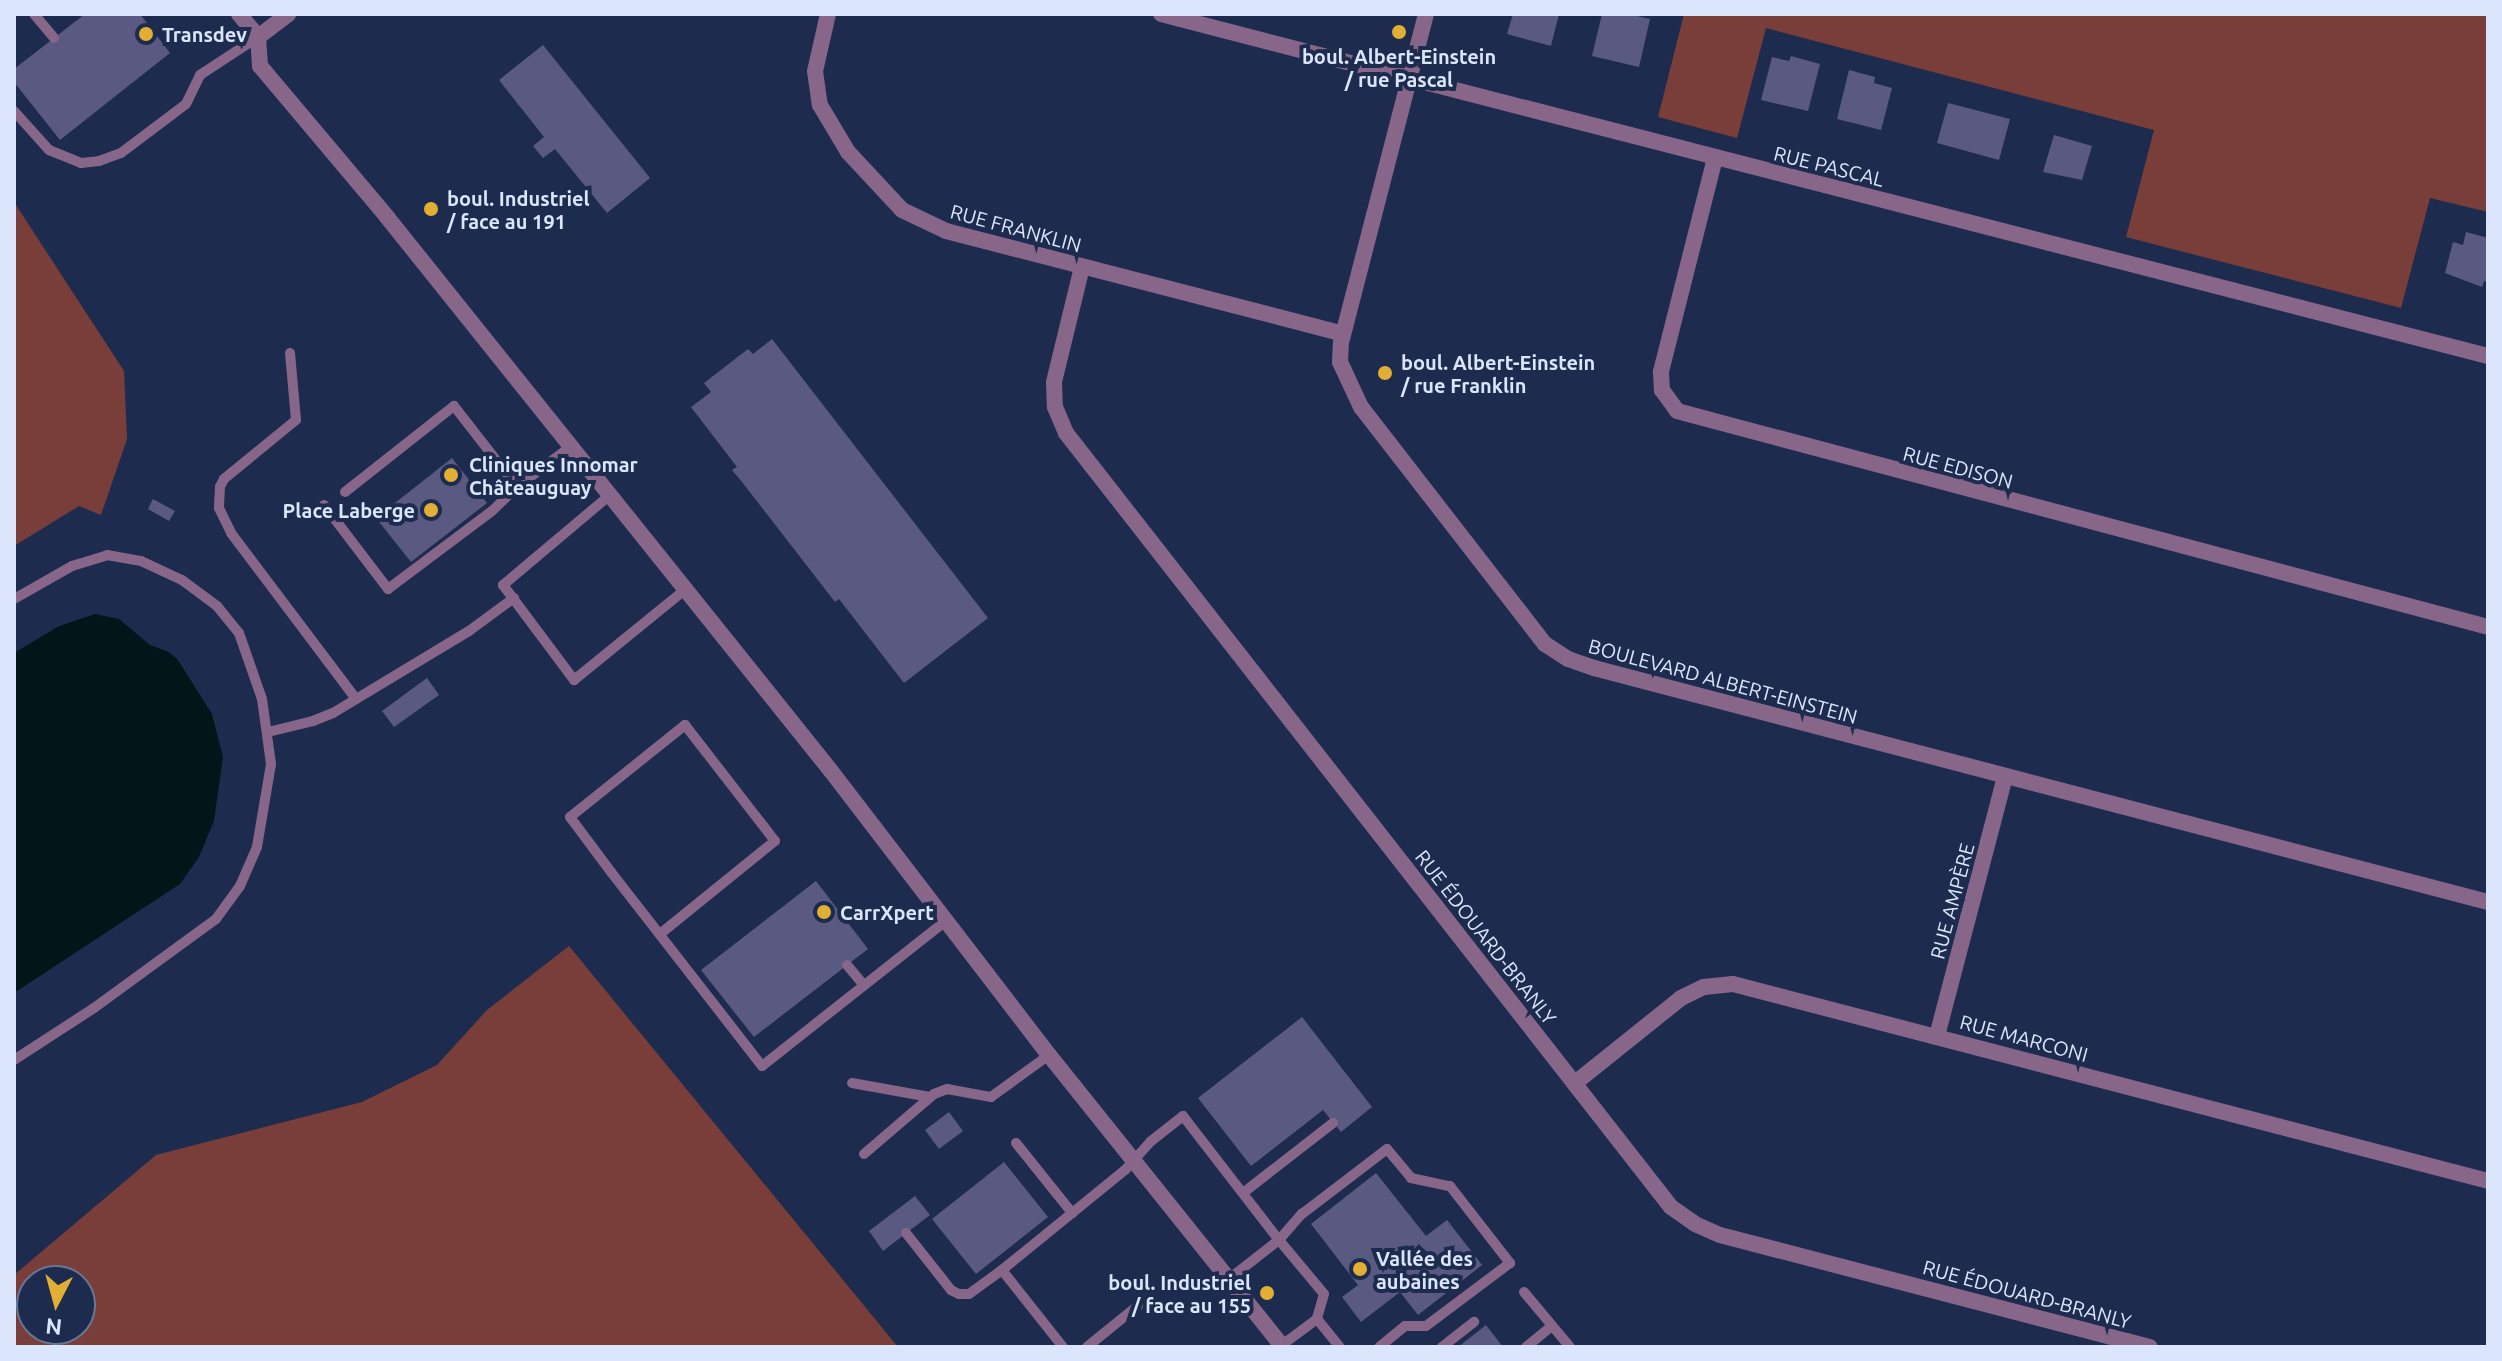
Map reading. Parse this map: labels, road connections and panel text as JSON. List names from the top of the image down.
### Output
{
  "streets": {
    "street": [
      "RUE PASCAL",
      "RUE FRANKLIN",
      "RUE EDISON",
      "BOULEVARD ALBERT-EINSTEIN",
      "RUE AMPÈRE",
      "RUE ÉDOUARD-BRANLY",
      "RUE MARCONI"
    ]
  },
  "crossings": [
    ["RUE PASCAL", "RUE EDISON"],
    ["RUE PASCAL", "BOULEVARD ALBERT-EINSTEIN"],
    ["RUE FRANKLIN", "BOULEVARD ALBERT-EINSTEIN"],
    ["RUE FRANKLIN", "RUE ÉDOUARD-BRANLY"],
    ["BOULEVARD ALBERT-EINSTEIN", "RUE AMPÈRE"],
    ["RUE AMPÈRE", "RUE MARCONI"],
    ["RUE ÉDOUARD-BRANLY", "RUE MARCONI"]
  ],
  "places": [
    "boul. Albert-Einstein / rue Pascal",
    "Transdev",
    "boul. Industriel / face au 191",
    "boul. Albert-Einstein / rue Franklin",
    "Cliniques Innomar Châteauguay",
    "Place Laberge",
    "CarrXpert",
    "Vallée des aubaines",
    "boul. Industriel / face au 155"
  ],
  "north": "bottom"
}
